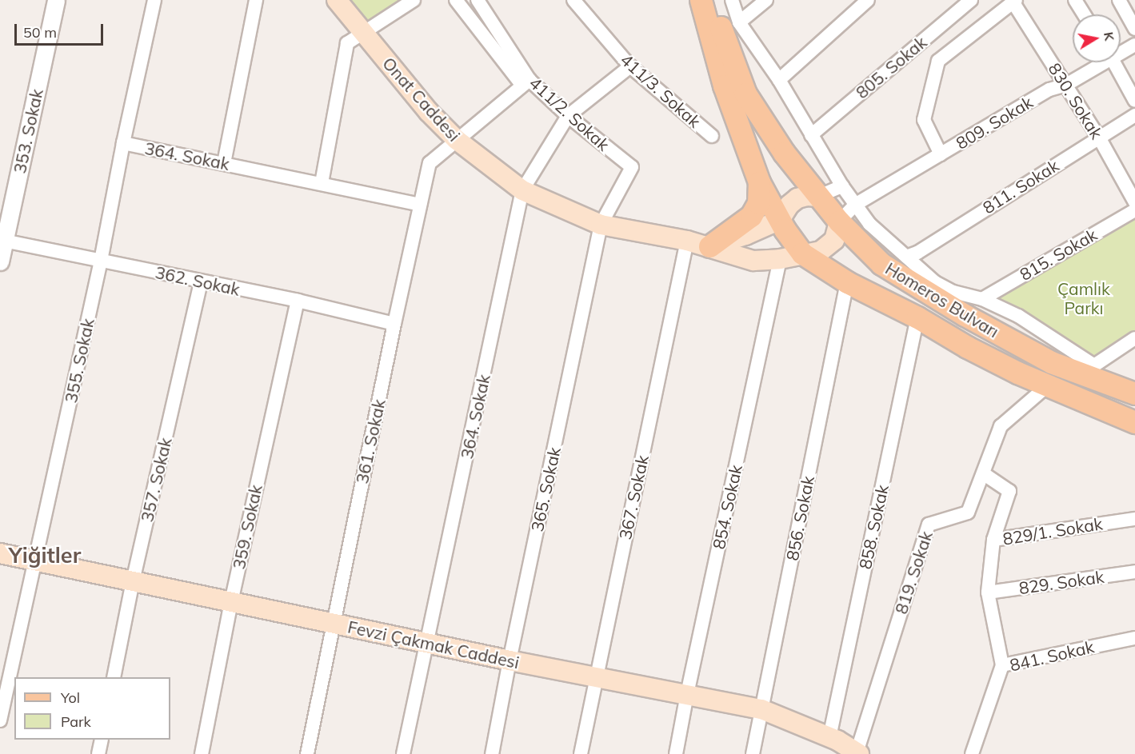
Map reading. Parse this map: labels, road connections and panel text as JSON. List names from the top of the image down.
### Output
{
  "streets": {
    "main road": ["Onat Caddesi", "Homeros Bulvarı", "Fevzi Çakmak Caddesi"],
    "street": [
      "805. Sokak",
      "411/3. Sokak",
      "830. Sokak",
      "411/2. Sokak",
      "809. Sokak",
      "353. Sokak",
      "364. Sokak",
      "811. Sokak",
      "815. Sokak",
      "362. Sokak",
      "355. Sokak",
      "361. Sokak",
      "357. Sokak",
      "365. Sokak",
      "367. Sokak",
      "854. Sokak",
      "856. Sokak",
      "359. Sokak",
      "858. Sokak",
      "829/1. Sokak",
      "819. Sokak",
      "829. Sokak",
      "841. Sokak"
    ]
  },
  "crossings": [
    ["Onat Caddesi", "411/2. Sokak"],
    ["Onat Caddesi", "809. Sokak"],
    ["Onat Caddesi", "364. Sokak"],
    ["Onat Caddesi", "Homeros Bulvarı"],
    ["Onat Caddesi", "361. Sokak"],
    ["Onat Caddesi", "365. Sokak"],
    ["Onat Caddesi", "367. Sokak"],
    ["Onat Caddesi", "854. Sokak"],
    ["830. Sokak", "809. Sokak"],
    ["830. Sokak", "811. Sokak"],
    ["411/2. Sokak", "364. Sokak"],
    ["411/2. Sokak", "361. Sokak"],
    ["411/2. Sokak", "365. Sokak"],
    ["809. Sokak", "Homeros Bulvarı"],
    ["353. Sokak", "362. Sokak"],
    ["364. Sokak", "355. Sokak"],
    ["364. Sokak", "361. Sokak"],
    ["364. Sokak", "Fevzi Çakmak Caddesi"],
    ["362. Sokak", "355. Sokak"],
    ["362. Sokak", "361. Sokak"],
    ["362. Sokak", "357. Sokak"],
    ["362. Sokak", "359. Sokak"],
    ["Homeros Bulvarı", "856. Sokak"],
    ["Homeros Bulvarı", "858. Sokak"],
    ["Homeros Bulvarı", "819. Sokak"],
    ["355. Sokak", "Fevzi Çakmak Caddesi"],
    ["361. Sokak", "Fevzi Çakmak Caddesi"],
    ["357. Sokak", "Fevzi Çakmak Caddesi"],
    ["365. Sokak", "Fevzi Çakmak Caddesi"],
    ["367. Sokak", "Fevzi Çakmak Caddesi"],
    ["854. Sokak", "Fevzi Çakmak Caddesi"],
    ["856. Sokak", "Fevzi Çakmak Caddesi"],
    ["359. Sokak", "Fevzi Çakmak Caddesi"],
    ["858. Sokak", "Fevzi Çakmak Caddesi"],
    ["829/1. Sokak", "829. Sokak"],
    ["829/1. Sokak", "841. Sokak"],
    ["819. Sokak", "Fevzi Çakmak Caddesi"]
  ],
  "districts": ["Yiğitler"],
  "parks": ["Çamlık Parkı"],
  "legend": ["Yol", "Park"],
  "scale_bar": "50 m",
  "north": "right"
}
